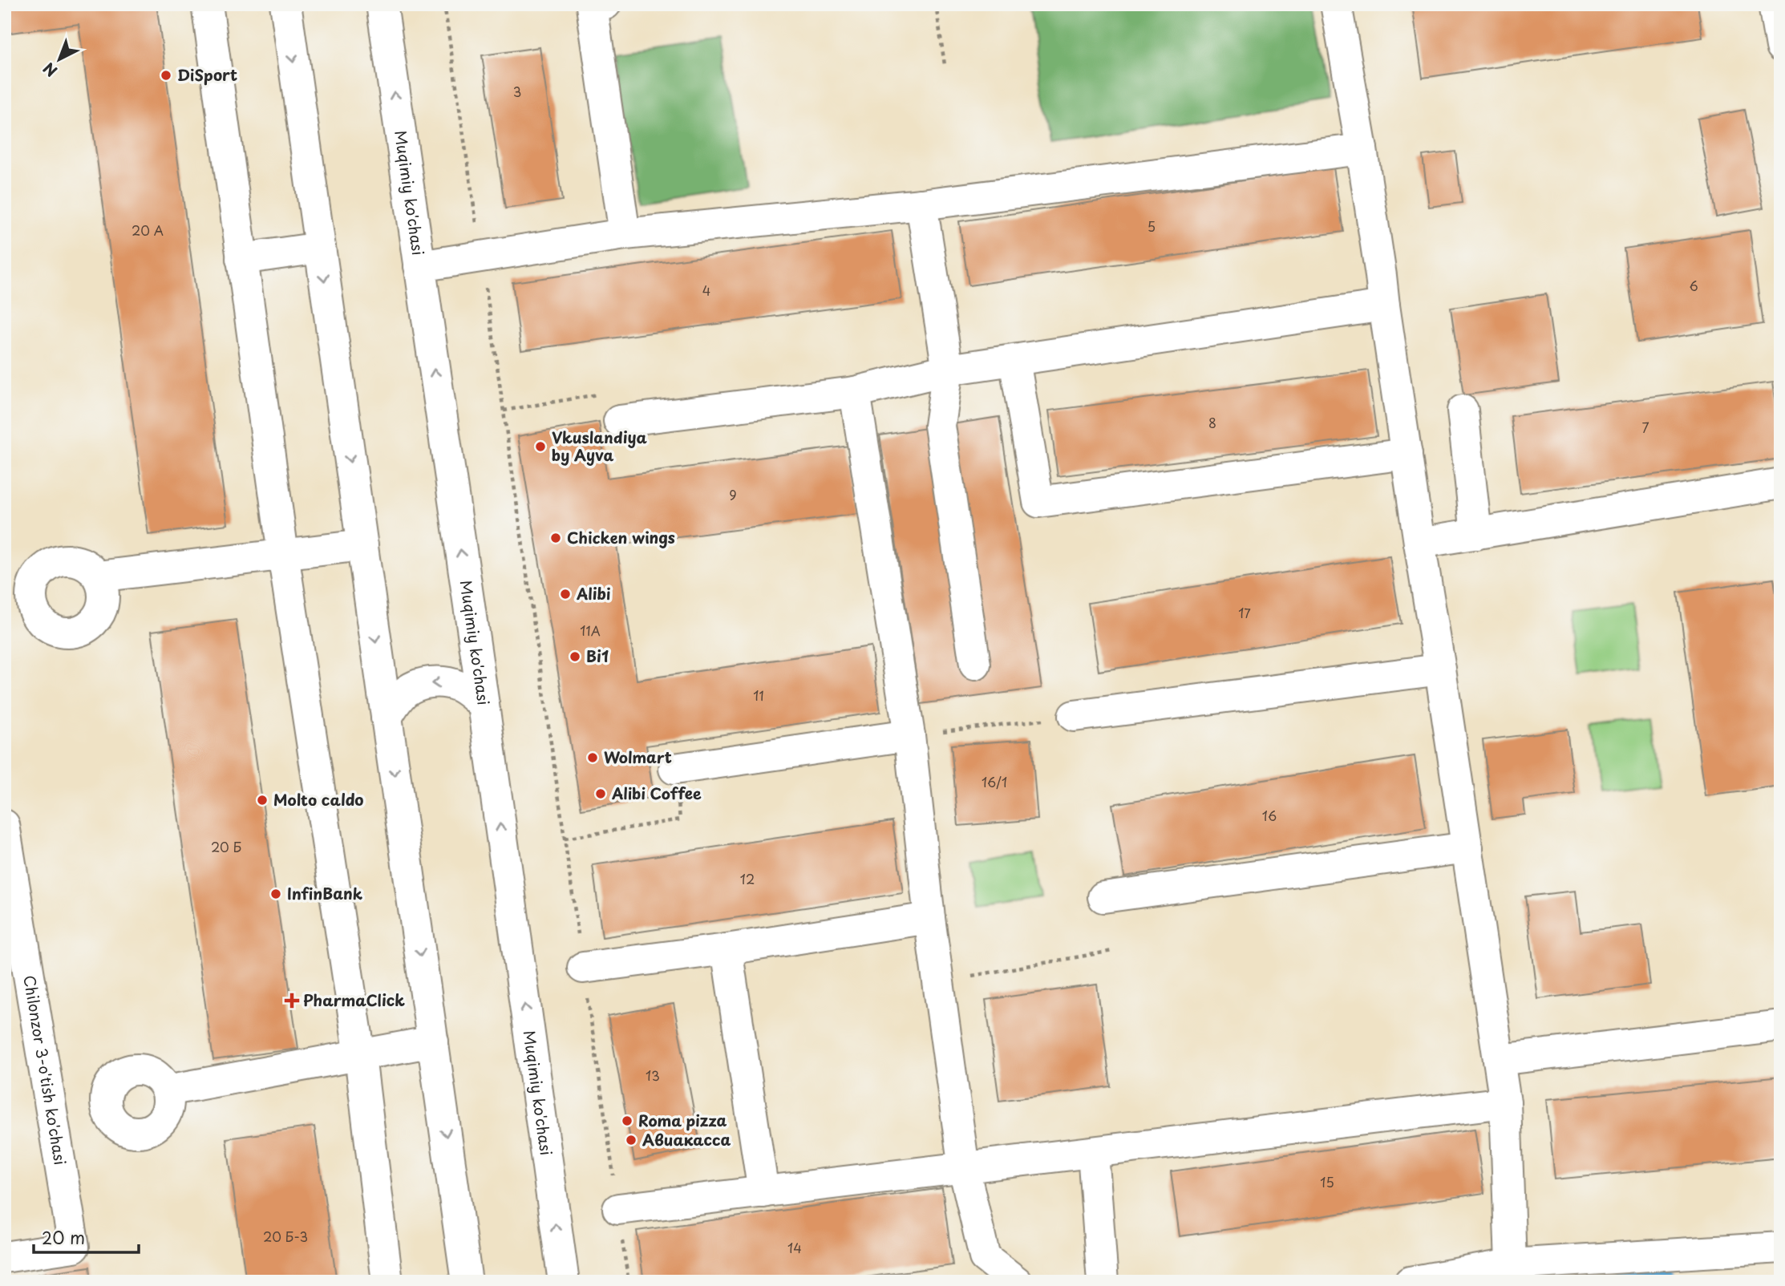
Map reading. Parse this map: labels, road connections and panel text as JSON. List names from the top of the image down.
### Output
{
  "streets": {
    "street": ["Muqimiy ko'chasi", "Chilonzor 3-o'tish ko'chasi"]
  },
  "places": {
    "other": [
      "DiSport",
      "Vkuslandiya by Ayva",
      "Chicken wings",
      "Alibi",
      "Bi1",
      "Wolmart",
      "Alibi Coffee",
      "Molto caldo",
      "InfinBank",
      "Roma pizza",
      "Авиакасса"
    ],
    "health": ["PharmaClick"]
  },
  "house_numbers": [
    "3",
    "5",
    "20 А",
    "6",
    "4",
    "8",
    "7",
    "9",
    "17",
    "11A",
    "11",
    "16/1",
    "16",
    "20 Б",
    "12",
    "13",
    "15",
    "20 Б-3",
    "14"
  ],
  "scale_bar": "20 m",
  "north": "bottom left"
}
